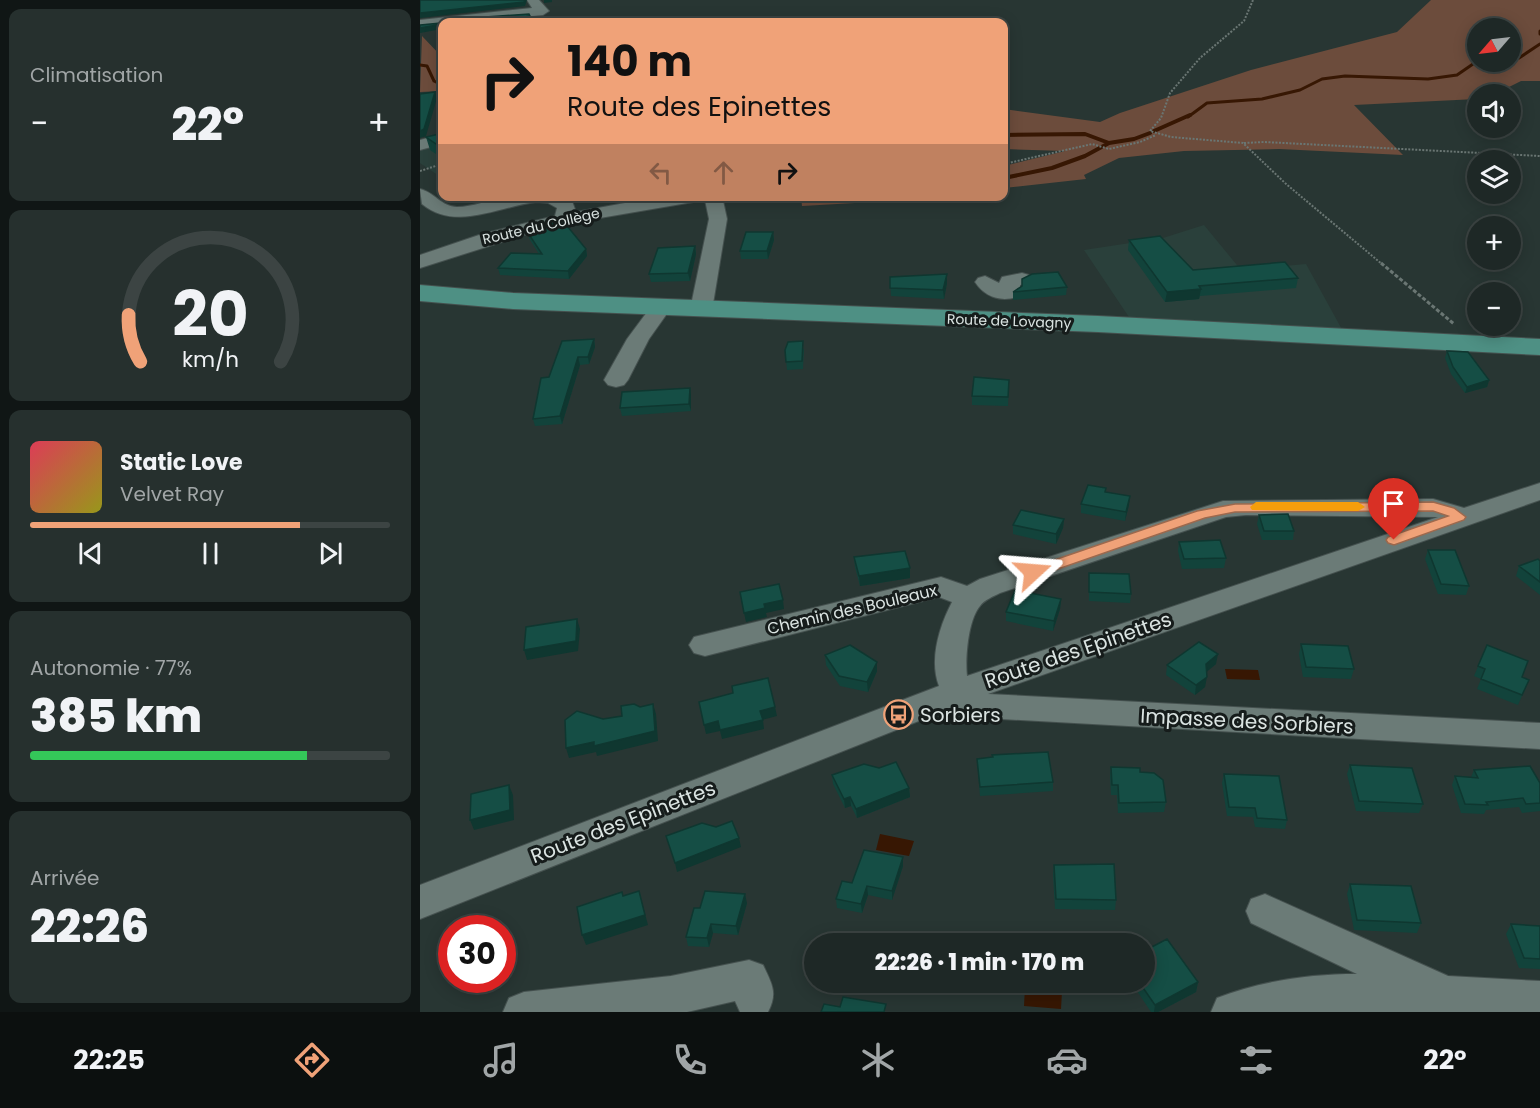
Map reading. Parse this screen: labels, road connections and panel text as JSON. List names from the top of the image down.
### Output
{
  "streets": {
    "main road": ["Route de Lovagny"],
    "street": [
      "Route du Collège",
      "Chemin des Bouleaux",
      "Route des Epinettes",
      "Impasse des Sorbiers"
    ]
  },
  "crossings": [
    ["Route des Epinettes", "Impasse des Sorbiers"]
  ],
  "places": {
    "bus stop": ["Sorbiers"]
  },
  "north": "bottom left",
  "page": {
    "tile": [
      "Climatisation",
      ["Autonomie · 77%", "385 km"],
      ["Arrivée", "22:26"]
    ],
    "map_buttons": ["+", "−"],
    "turn": ["140 m", "Route des Epinettes"],
    "heat": ["−", "22°", "+"],
    "song": ["Static Love", "Velvet Ray"],
    "limit": "30",
    "trip": "22:26 · 1 min · 170 m",
    "tabs": ["22:25", "22°"],
    "gauge": ["20", "km/h"]
  }
}
